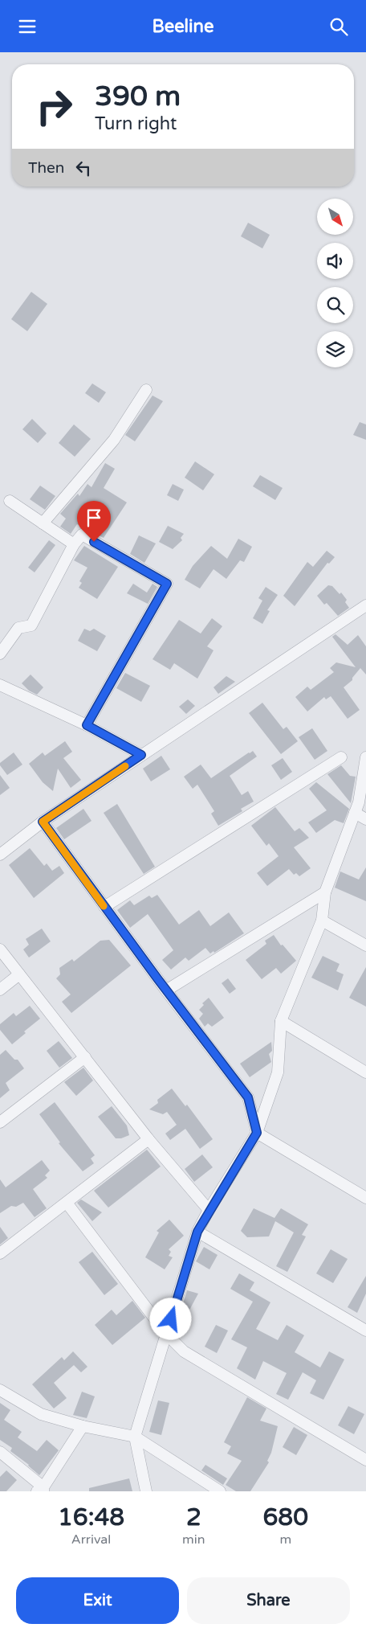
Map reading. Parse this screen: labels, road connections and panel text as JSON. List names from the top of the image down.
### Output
{
  "north": "bottom right",
  "page": {
    "header": "Beeline",
    "turn": ["390 m", "Turn right"],
    "then": "Then",
    "eta": [
      "16:48",
      "Arrival",
      "2",
      "min",
      "680",
      "m"
    ],
    "buttons": ["Exit", "Share"]
  }
}
